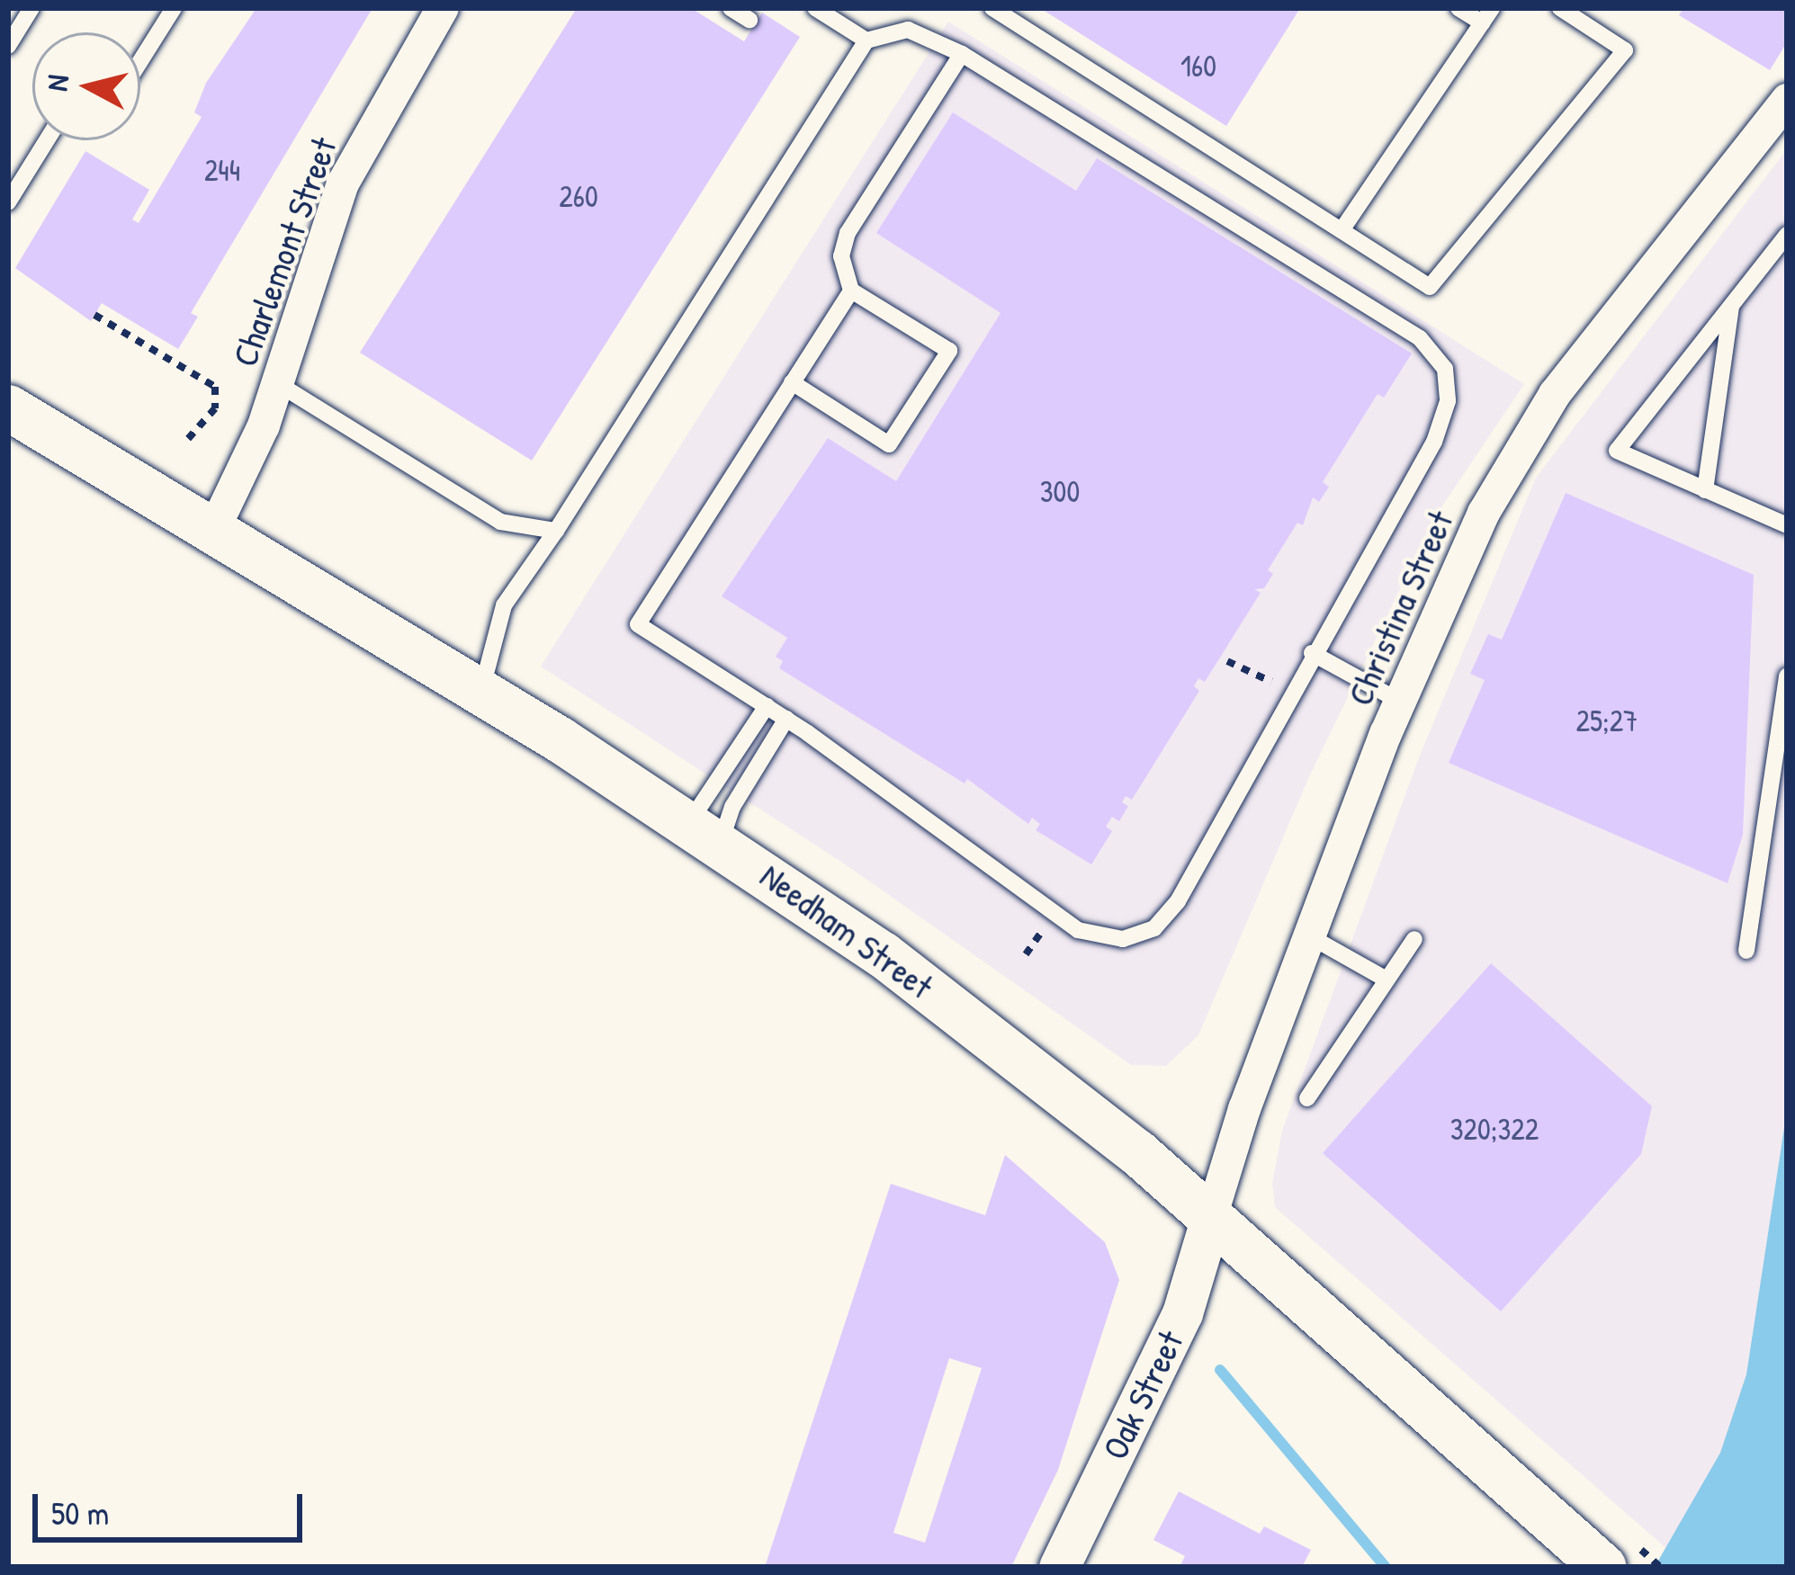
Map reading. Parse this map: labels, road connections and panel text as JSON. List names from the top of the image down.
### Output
{
  "streets": {
    "main road": ["Needham Street"],
    "street": ["Charlemont Street", "Christina Street", "Oak Street"]
  },
  "crossings": [
    ["Charlemont Street", "Needham Street"],
    ["Christina Street", "Needham Street"],
    ["Christina Street", "Oak Street"],
    ["Needham Street", "Oak Street"]
  ],
  "house_numbers": [
    "160",
    "244",
    "260",
    "300",
    "25;27",
    "320;322"
  ],
  "scale_bar": "50 m",
  "north": "left"
}
